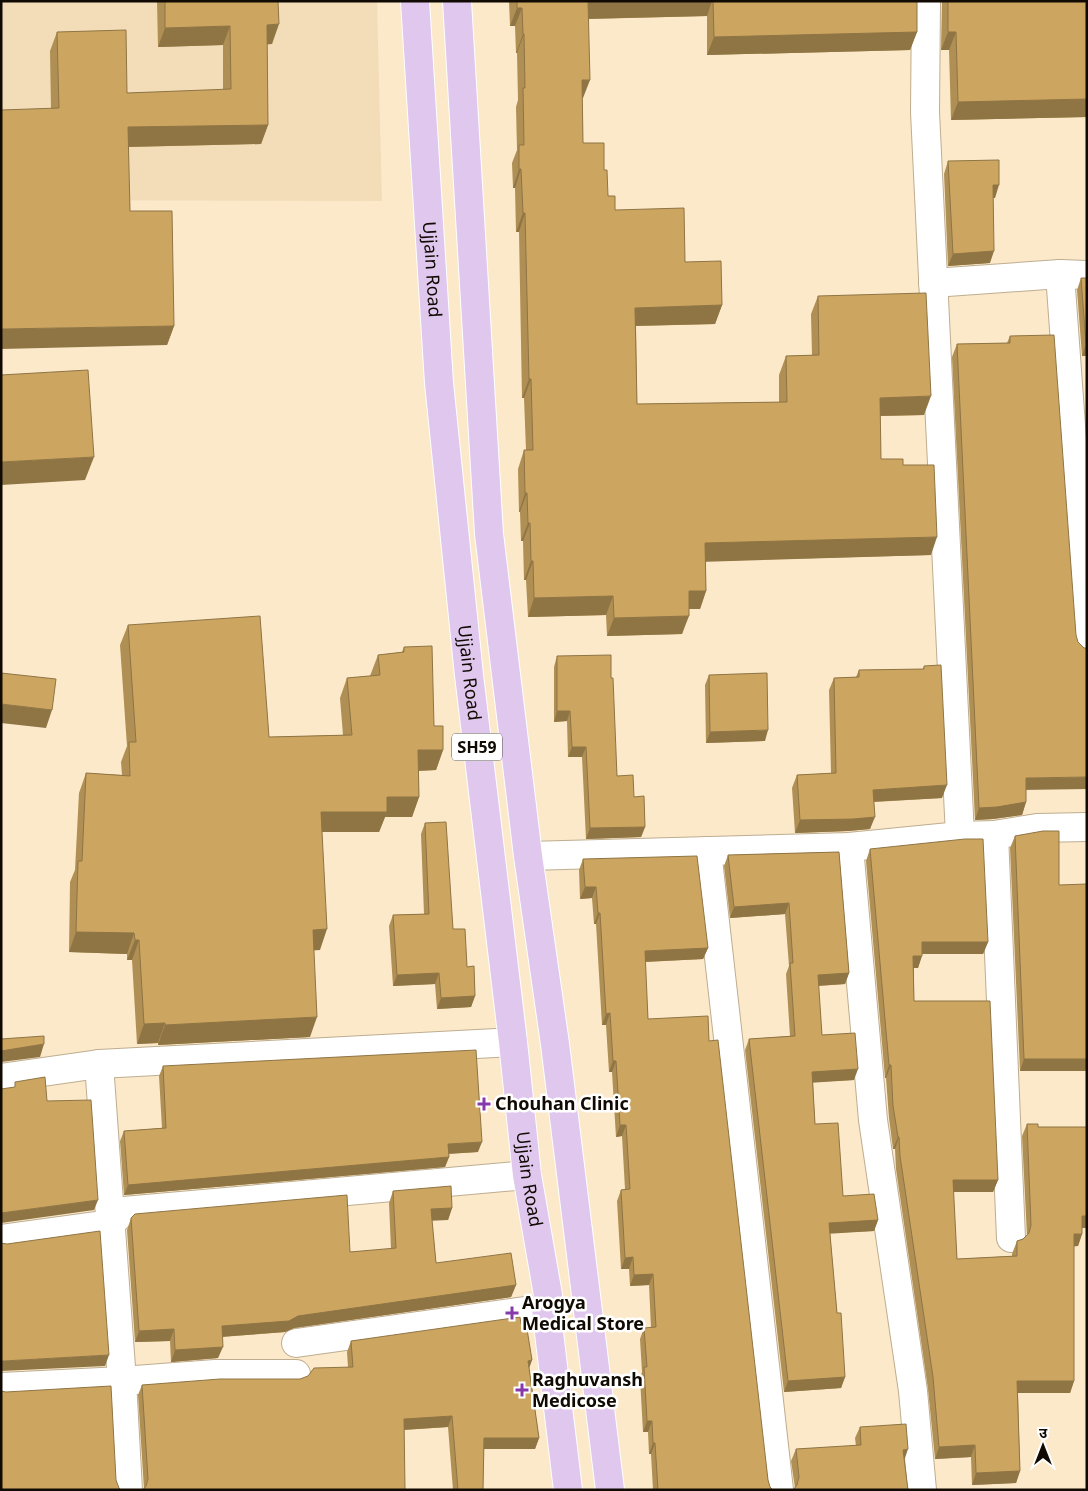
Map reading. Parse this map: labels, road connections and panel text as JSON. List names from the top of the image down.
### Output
{
  "streets": {
    "main road": ["Ujjain Road", "SH59"]
  },
  "places": {
    "health": ["Chouhan Clinic", "Arogya Medical Store", "Raghuvansh Medicose"]
  },
  "north": "top"
}
